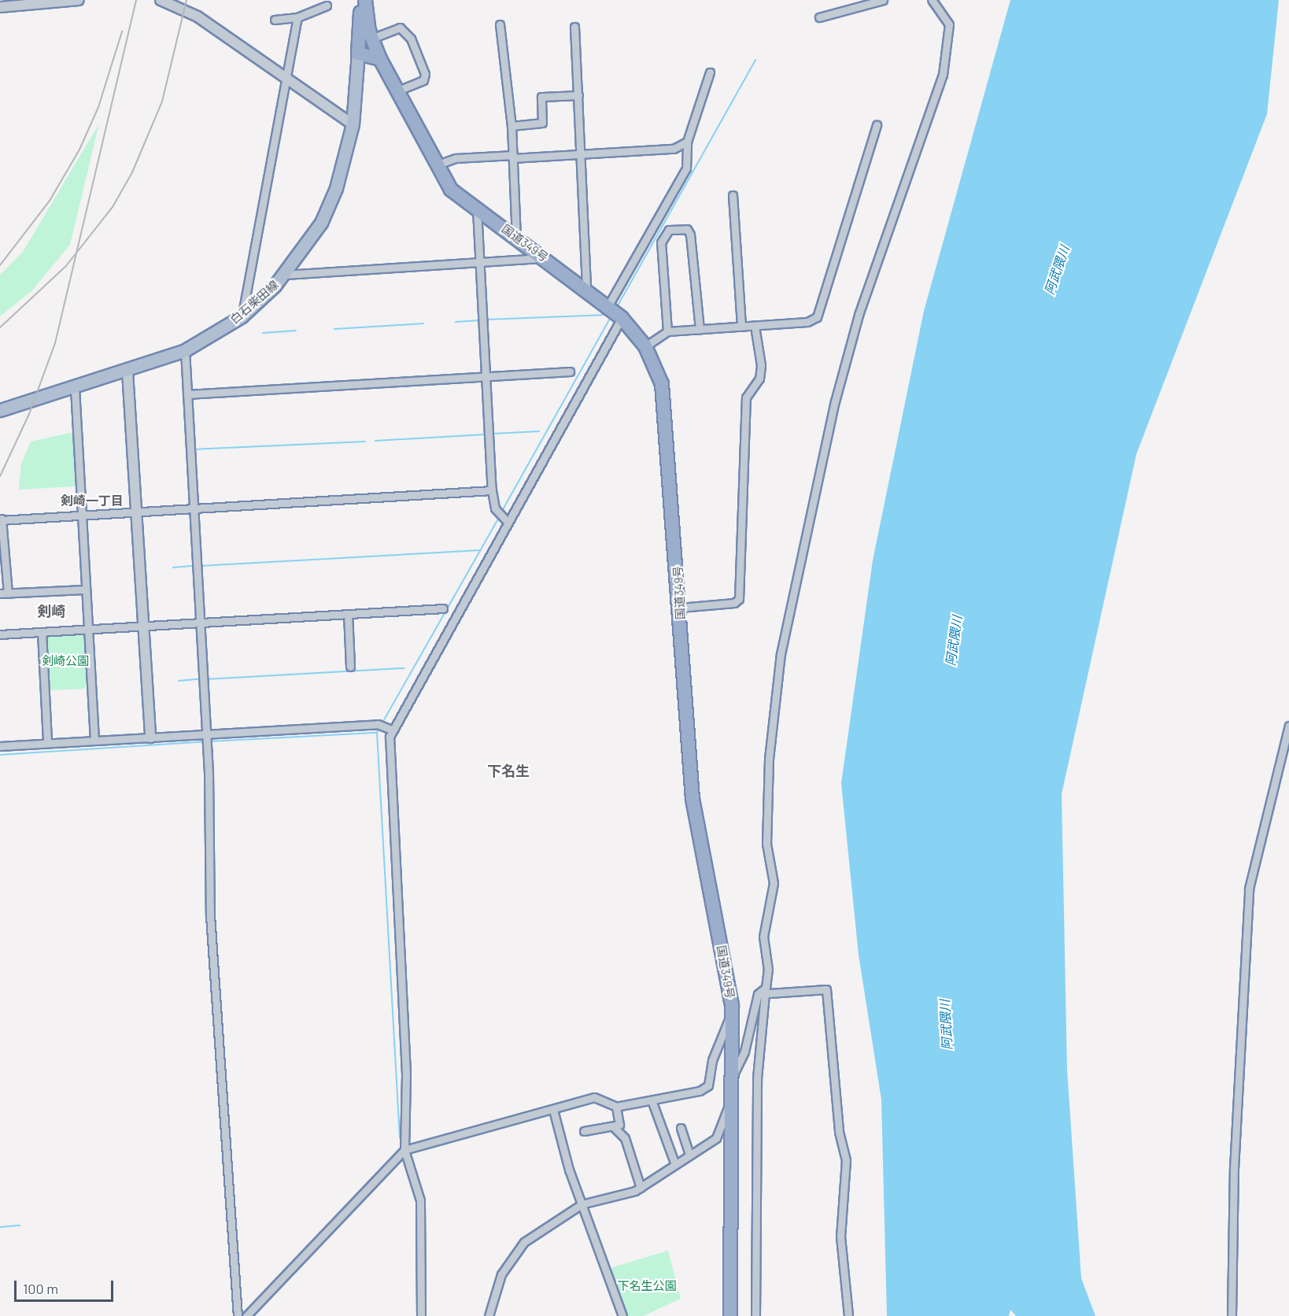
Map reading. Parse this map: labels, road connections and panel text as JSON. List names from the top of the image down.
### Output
{
  "streets": {
    "highway": ["国道349号"],
    "main road": ["白石柴田線"]
  },
  "districts": ["剣崎一丁目", "剣崎", "下名生"],
  "water": ["阿武隈川"],
  "parks": ["剣崎公園", "下名生公園"],
  "scale_bar": "100 m"
}
